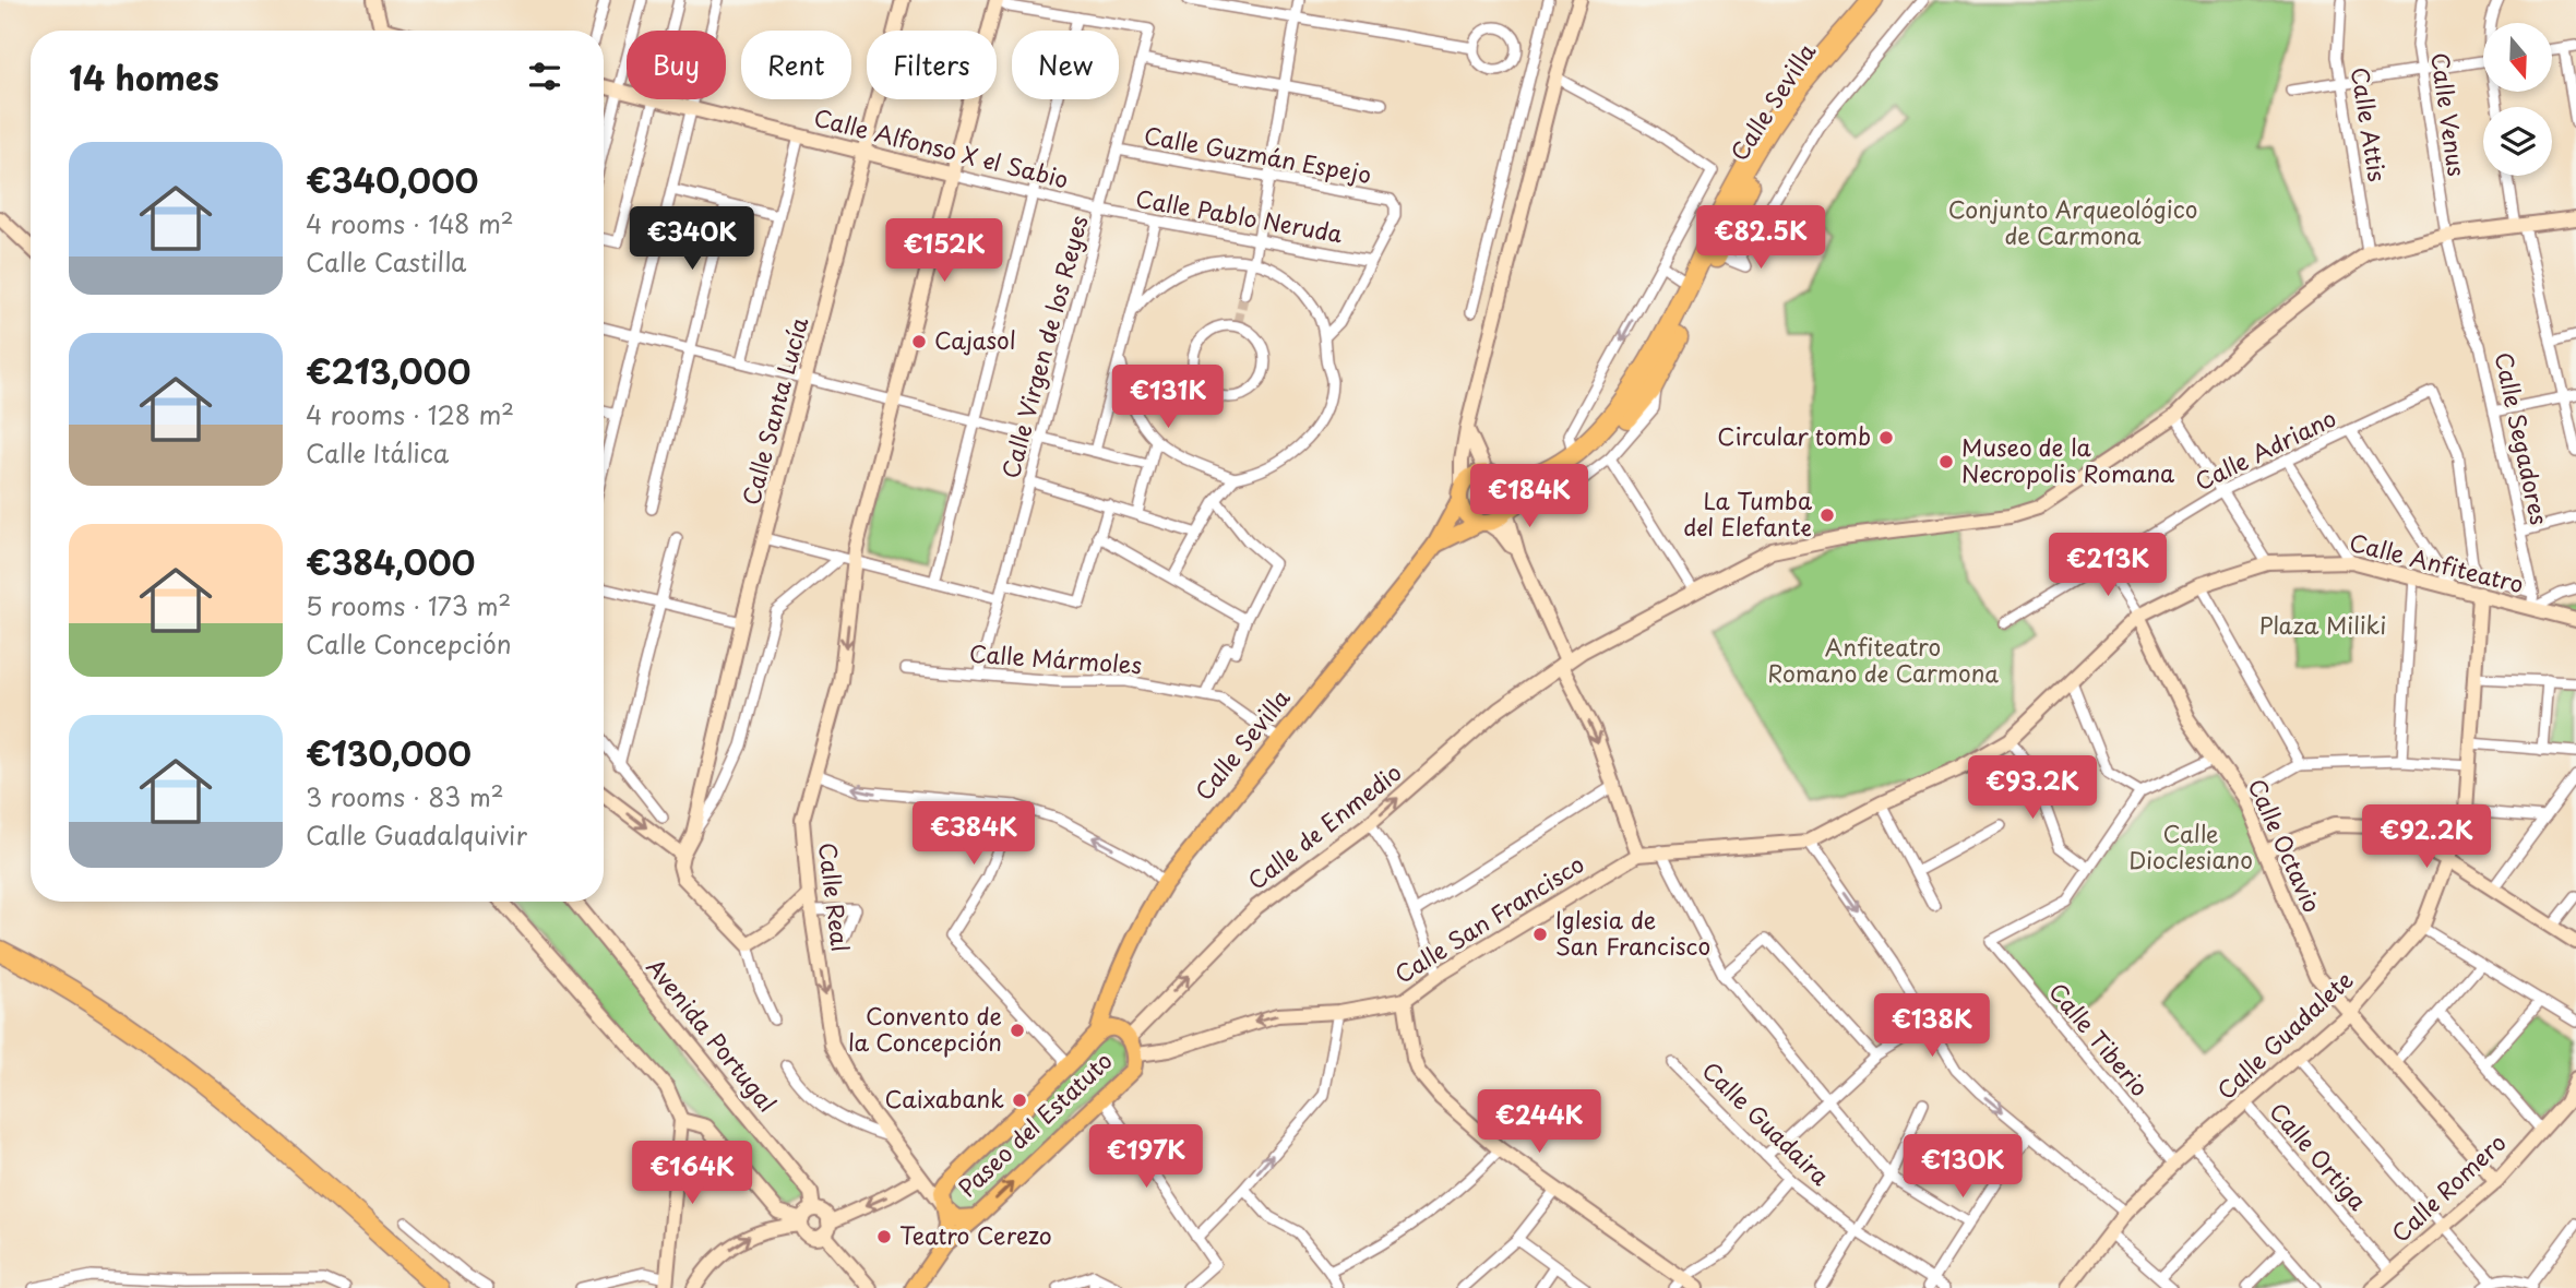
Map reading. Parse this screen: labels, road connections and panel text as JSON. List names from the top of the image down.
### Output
{
  "streets": {
    "highway": ["Calle Sevilla"],
    "main road": ["Paseo del Estatuto"],
    "street": [
      "Calle Venus",
      "Calle Attis",
      "Calle Alfonso X el Sabio",
      "Calle Guzmán Espejo",
      "Calle Pablo Neruda",
      "Calle Virgen de los Reyes",
      "Calle Santa Lucía",
      "Calle Segadores",
      "Calle Adriano",
      "Calle Anfiteatro",
      "Calle Mármoles",
      "Calle de Enmedio",
      "Calle Octavio",
      "Calle Real",
      "Calle San Francisco",
      "Avenida Portugal",
      "Calle Guadalete",
      "Calle Tiberio",
      "Calle Guadaira",
      "Calle Ortiga",
      "Calle Romero"
    ]
  },
  "crossings": [
    ["Calle Sevilla", "Calle Mármoles"],
    ["Calle Sevilla", "Paseo del Estatuto"],
    ["Calle Venus", "Calle Segadores"],
    ["Calle Venus", "Calle de Enmedio"],
    ["Calle Attis", "Calle de Enmedio"],
    ["Calle Alfonso X el Sabio", "Calle Pablo Neruda"],
    ["Calle Alfonso X el Sabio", "Calle Virgen de los Reyes"],
    ["Calle Alfonso X el Sabio", "Calle Santa Lucía"],
    ["Calle Alfonso X el Sabio", "Calle Real"],
    ["Calle Guzmán Espejo", "Calle Pablo Neruda"],
    ["Calle Guzmán Espejo", "Calle Virgen de los Reyes"],
    ["Calle Pablo Neruda", "Calle Virgen de los Reyes"],
    ["Calle Virgen de los Reyes", "Calle Mármoles"],
    ["Calle Segadores", "Calle Adriano"],
    ["Calle Segadores", "Calle Anfiteatro"],
    ["Calle Segadores", "Calle de Enmedio"],
    ["Calle Anfiteatro", "Calle Octavio"],
    ["Calle Anfiteatro", "Calle San Francisco"],
    ["Calle Anfiteatro", "Calle Guadalete"],
    ["Calle de Enmedio", "Paseo del Estatuto"],
    ["Calle Octavio", "Calle Guadalete"],
    ["Calle Octavio", "Calle Romero"],
    ["Calle Real", "Paseo del Estatuto"],
    ["Calle San Francisco", "Paseo del Estatuto"],
    ["Calle Guadalete", "Calle Tiberio"],
    ["Calle Guadalete", "Calle Ortiga"],
    ["Calle Ortiga", "Calle Romero"]
  ],
  "one_way": ["Calle San Francisco"],
  "parks": [
    "Conjunto Arqueológico de Carmona",
    "Plaza Miliki",
    "Anfiteatro Romano de Carmona",
    "Calle Dioclesiano"
  ],
  "places": [
    "Cajasol",
    "Circular tomb",
    "Museo de la Necropolis Romana",
    "La Tumba del Elefante",
    "Iglesia de San Francisco",
    "Convento de la Concepción",
    "Caixabank",
    "Teatro Cerezo"
  ],
  "north": "bottom",
  "page": {
    "chip": [
      "Buy",
      "Rent",
      "Filters",
      "New"
    ],
    "heading": "14 homes",
    "list": [
      {
        "name": "€340,000",
        "note": "4 rooms · 148 m² · Calle Castilla"
      },
      {
        "name": "€213,000",
        "note": "4 rooms · 128 m² · Calle Itálica"
      },
      {
        "name": "€384,000",
        "note": "5 rooms · 173 m² · Calle Concepción"
      },
      {
        "name": "€130,000",
        "note": "3 rooms · 83 m² · Calle Guadalquivir"
      }
    ],
    "price": [
      "€82.5K",
      "€340K",
      "€152K",
      "€131K",
      "€184K",
      "€213K",
      "€93.2K",
      "€384K",
      "€92.2K",
      "€138K",
      "€244K",
      "€197K",
      "€130K",
      "€164K"
    ]
  }
}
